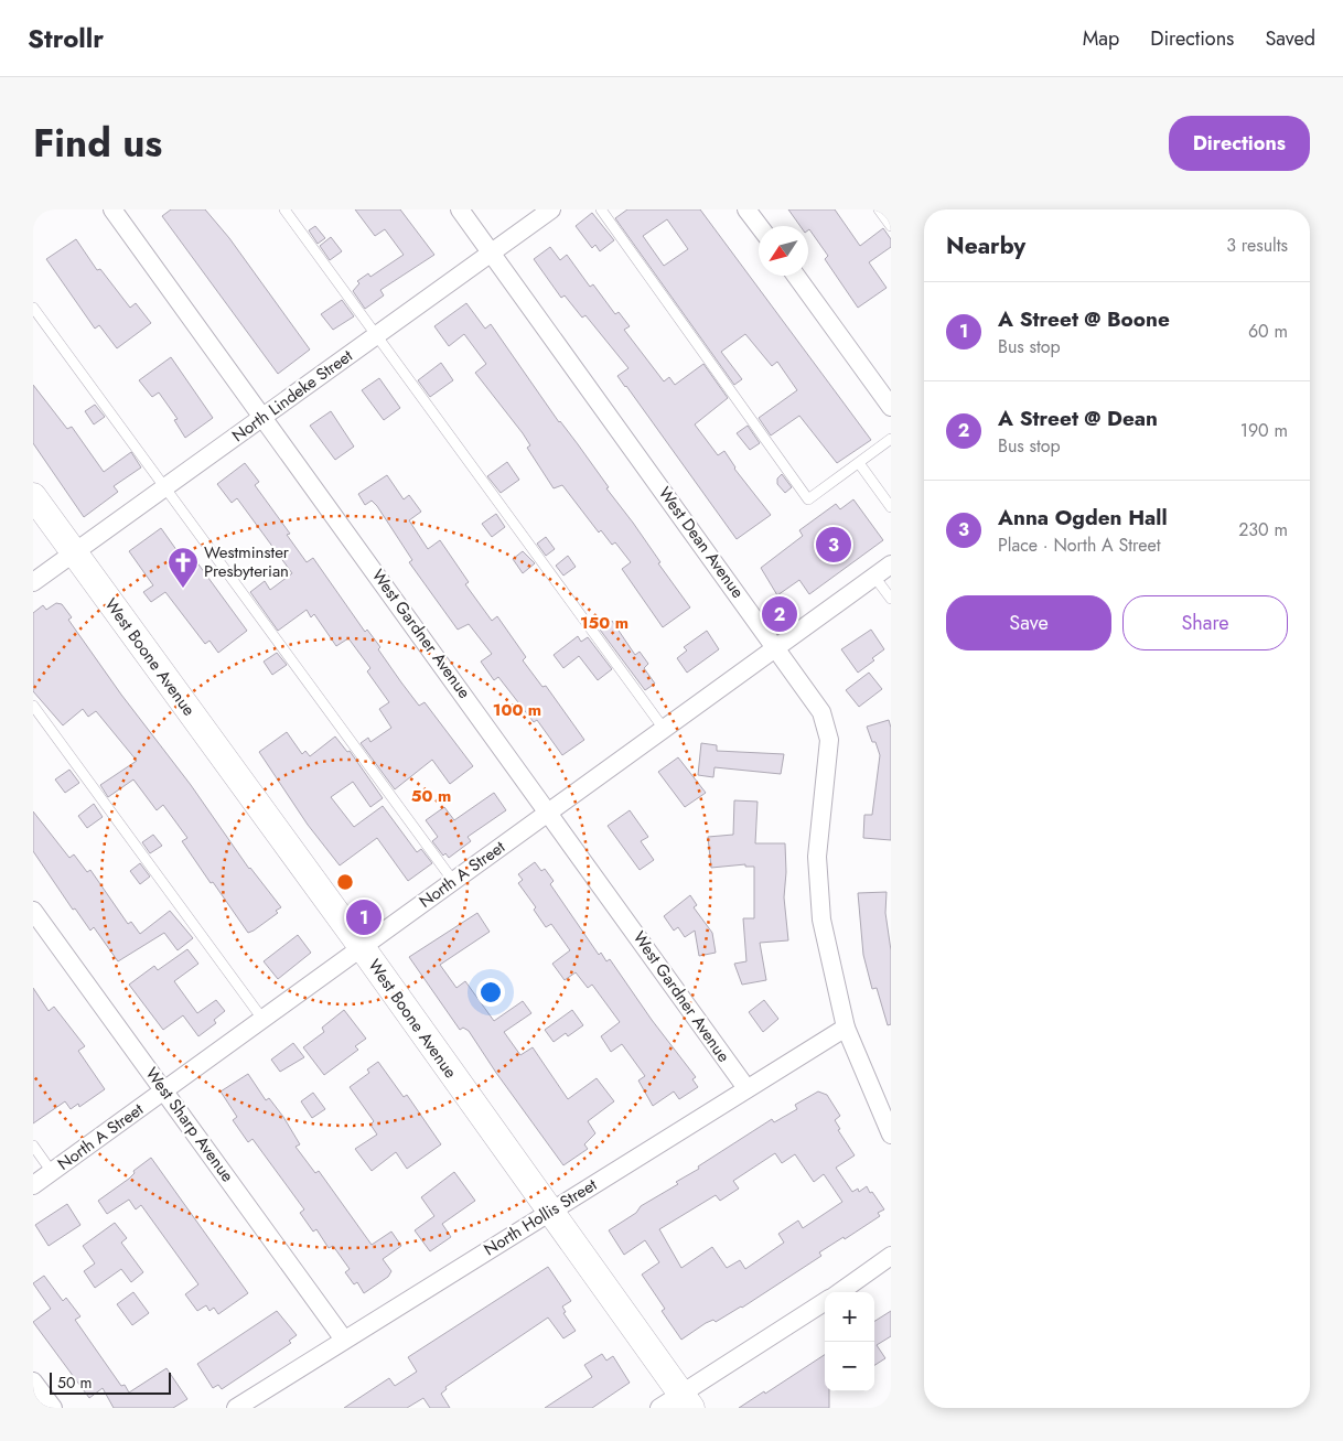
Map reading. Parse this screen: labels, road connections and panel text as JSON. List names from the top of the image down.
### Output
{
  "streets": {
    "main road": ["West Boone Avenue"],
    "street": [
      "North Lindeke Street",
      "West Dean Avenue",
      "West Gardner Avenue",
      "North A Street",
      "West Sharp Avenue",
      "North Hollis Street"
    ]
  },
  "crossings": [
    ["North Lindeke Street", "West Dean Avenue"],
    ["North Lindeke Street", "West Gardner Avenue"],
    ["North Lindeke Street", "West Boone Avenue"],
    ["West Dean Avenue", "North A Street"],
    ["West Dean Avenue", "North Hollis Street"],
    ["West Gardner Avenue", "North A Street"],
    ["West Gardner Avenue", "North Hollis Street"],
    ["West Boone Avenue", "North A Street"],
    ["West Boone Avenue", "North Hollis Street"],
    ["North A Street", "West Sharp Avenue"],
    ["West Sharp Avenue", "North Hollis Street"]
  ],
  "places": {
    "church": ["Westminster Presbyterian"]
  },
  "scale_bar": "50 m",
  "north": "bottom left",
  "page": {
    "header": "Strollr",
    "nav": ["Map", "Directions", "Saved"],
    "title": "Find us",
    "buttons": [
      "Directions",
      ["Save", "Share"]
    ],
    "heading": ["Nearby", "3 results"],
    "list": [
      {
        "mark": "1",
        "name": "A Street @ Boone",
        "note": "Bus stop",
        "value": "60 m"
      },
      {
        "mark": "2",
        "name": "A Street @ Dean",
        "note": "Bus stop",
        "value": "190 m"
      },
      {
        "mark": "3",
        "name": "Anna Ogden Hall",
        "note": "Place · North A Street",
        "value": "230 m"
      }
    ],
    "pins": ["3", "2", "1"],
    "map_buttons": ["+", "−"],
    "scale": "50 m"
  },
  "rings": ["150 m", "100 m", "50 m"]
}
